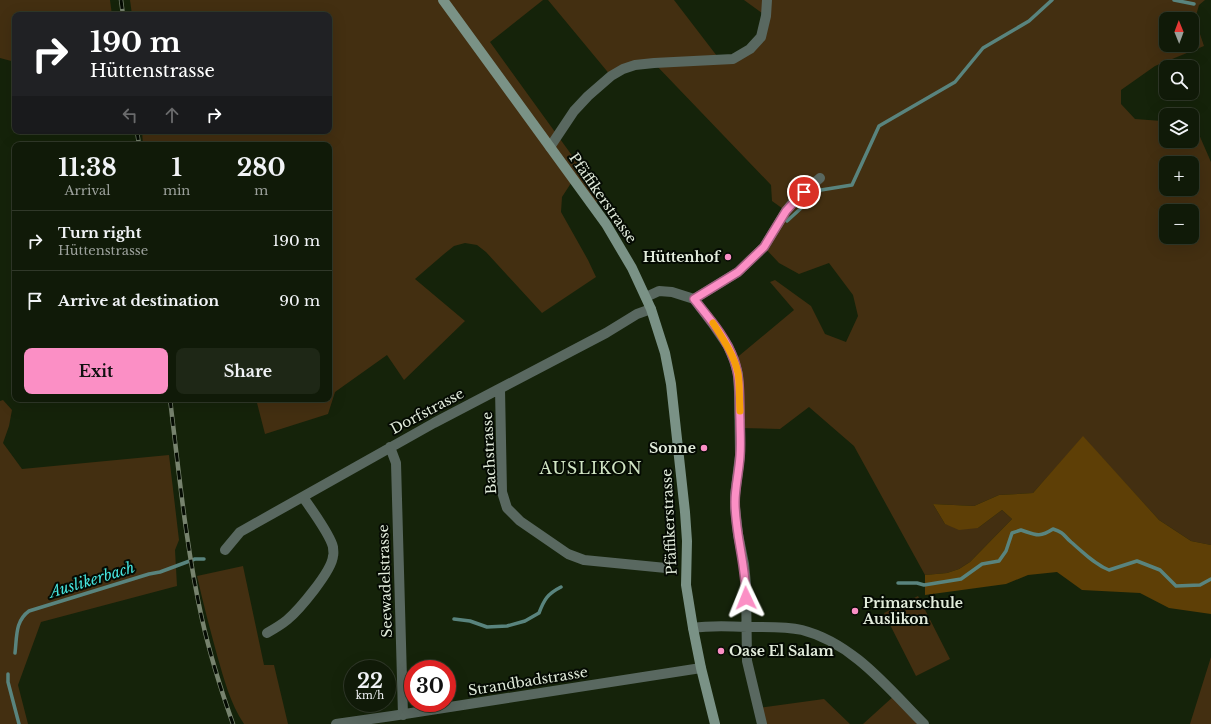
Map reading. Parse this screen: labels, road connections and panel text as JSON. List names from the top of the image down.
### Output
{
  "streets": {
    "main road": ["Pfäffikerstrasse"],
    "street": [
      "Dorfstrasse",
      "Bachstrasse",
      "Seewadelstrasse",
      "Strandbadstrasse"
    ]
  },
  "crossings": [
    ["Pfäffikerstrasse", "Dorfstrasse"],
    ["Pfäffikerstrasse", "Strandbadstrasse"],
    ["Dorfstrasse", "Bachstrasse"],
    ["Dorfstrasse", "Seewadelstrasse"],
    ["Seewadelstrasse", "Strandbadstrasse"]
  ],
  "districts": ["AUSLIKON"],
  "water": ["Auslikerbach"],
  "places": [
    "Hüttenhof",
    "Sonne",
    "Primarschule Auslikon",
    "Oase El Salam"
  ],
  "north": "top",
  "page": {
    "map_buttons": ["+", "−"],
    "turn": ["190 m", "Hüttenstrasse"],
    "eta": [
      "11:38",
      "Arrival",
      "1",
      "min",
      "280",
      "m"
    ],
    "list": [
      {
        "name": "Turn right",
        "note": "Hüttenstrasse",
        "value": "190 m"
      },
      {
        "name": "Arrive at destination",
        "value": "90 m"
      }
    ],
    "buttons": ["Exit", "Share"],
    "speed": "22 km/h",
    "limit": "30"
  }
}
